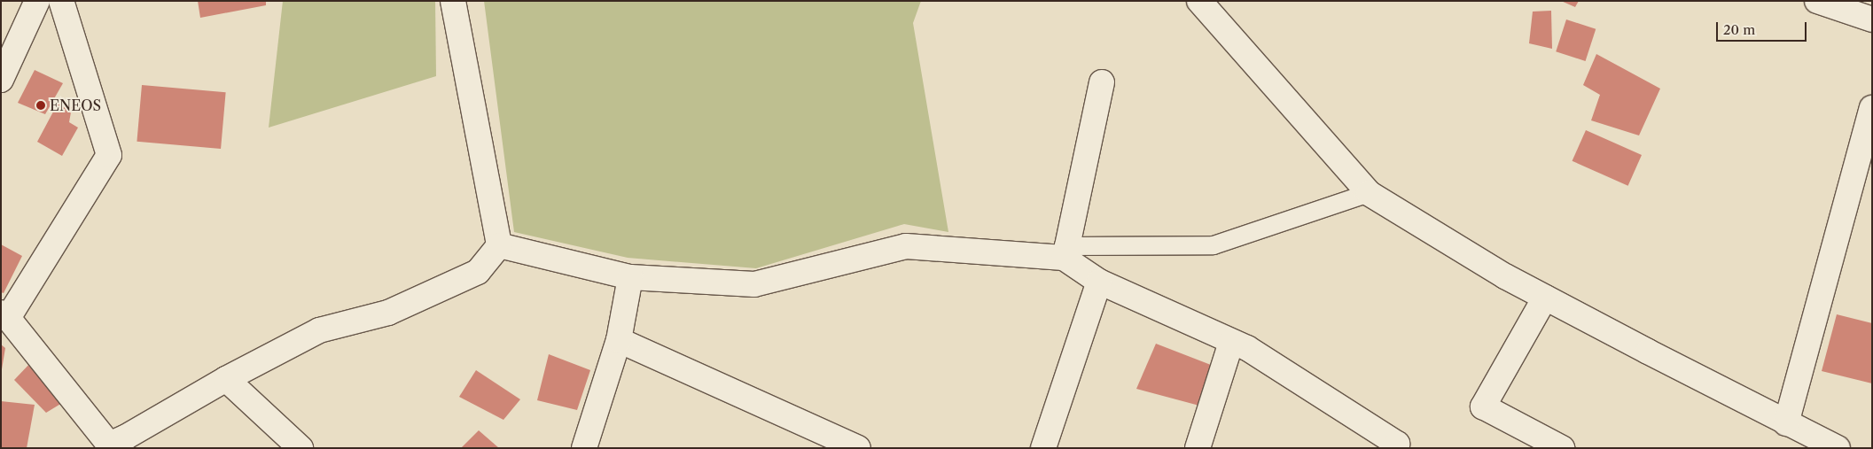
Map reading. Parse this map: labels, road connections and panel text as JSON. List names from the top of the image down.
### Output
{
  "places": ["ENEOS"],
  "scale_bar": "20 m"
}
